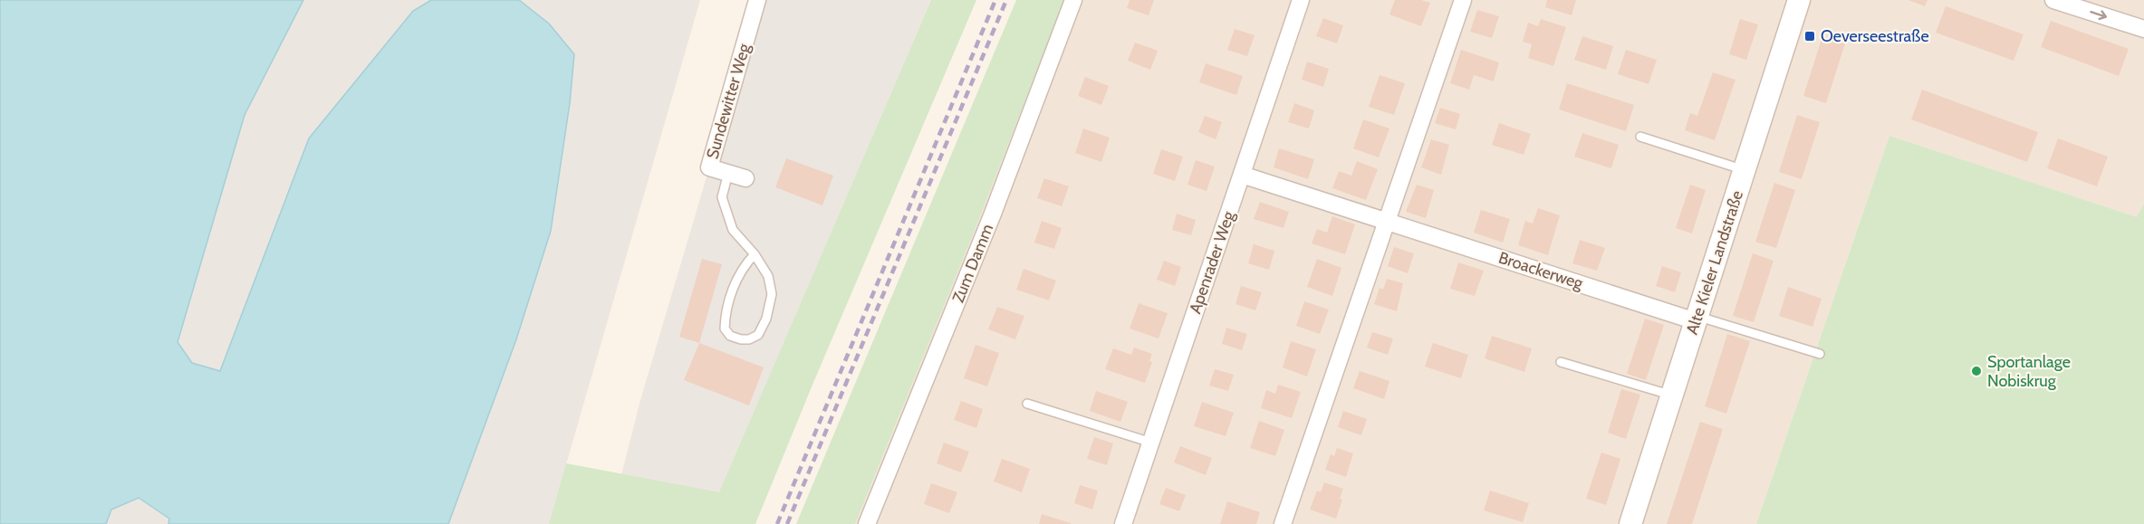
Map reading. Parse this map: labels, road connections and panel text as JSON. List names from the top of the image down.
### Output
{
  "streets": {
    "street": [
      "Sundewitter Weg",
      "Apenrader Weg",
      "Alte Kieler Landstraße",
      "Zum Damm",
      "Broackerweg"
    ]
  },
  "crossings": [
    ["Apenrader Weg", "Broackerweg"],
    ["Alte Kieler Landstraße", "Broackerweg"]
  ],
  "places": {
    "transit": ["Oeverseestraße"],
    "other": ["Sportanlage Nobiskrug"]
  }
}
